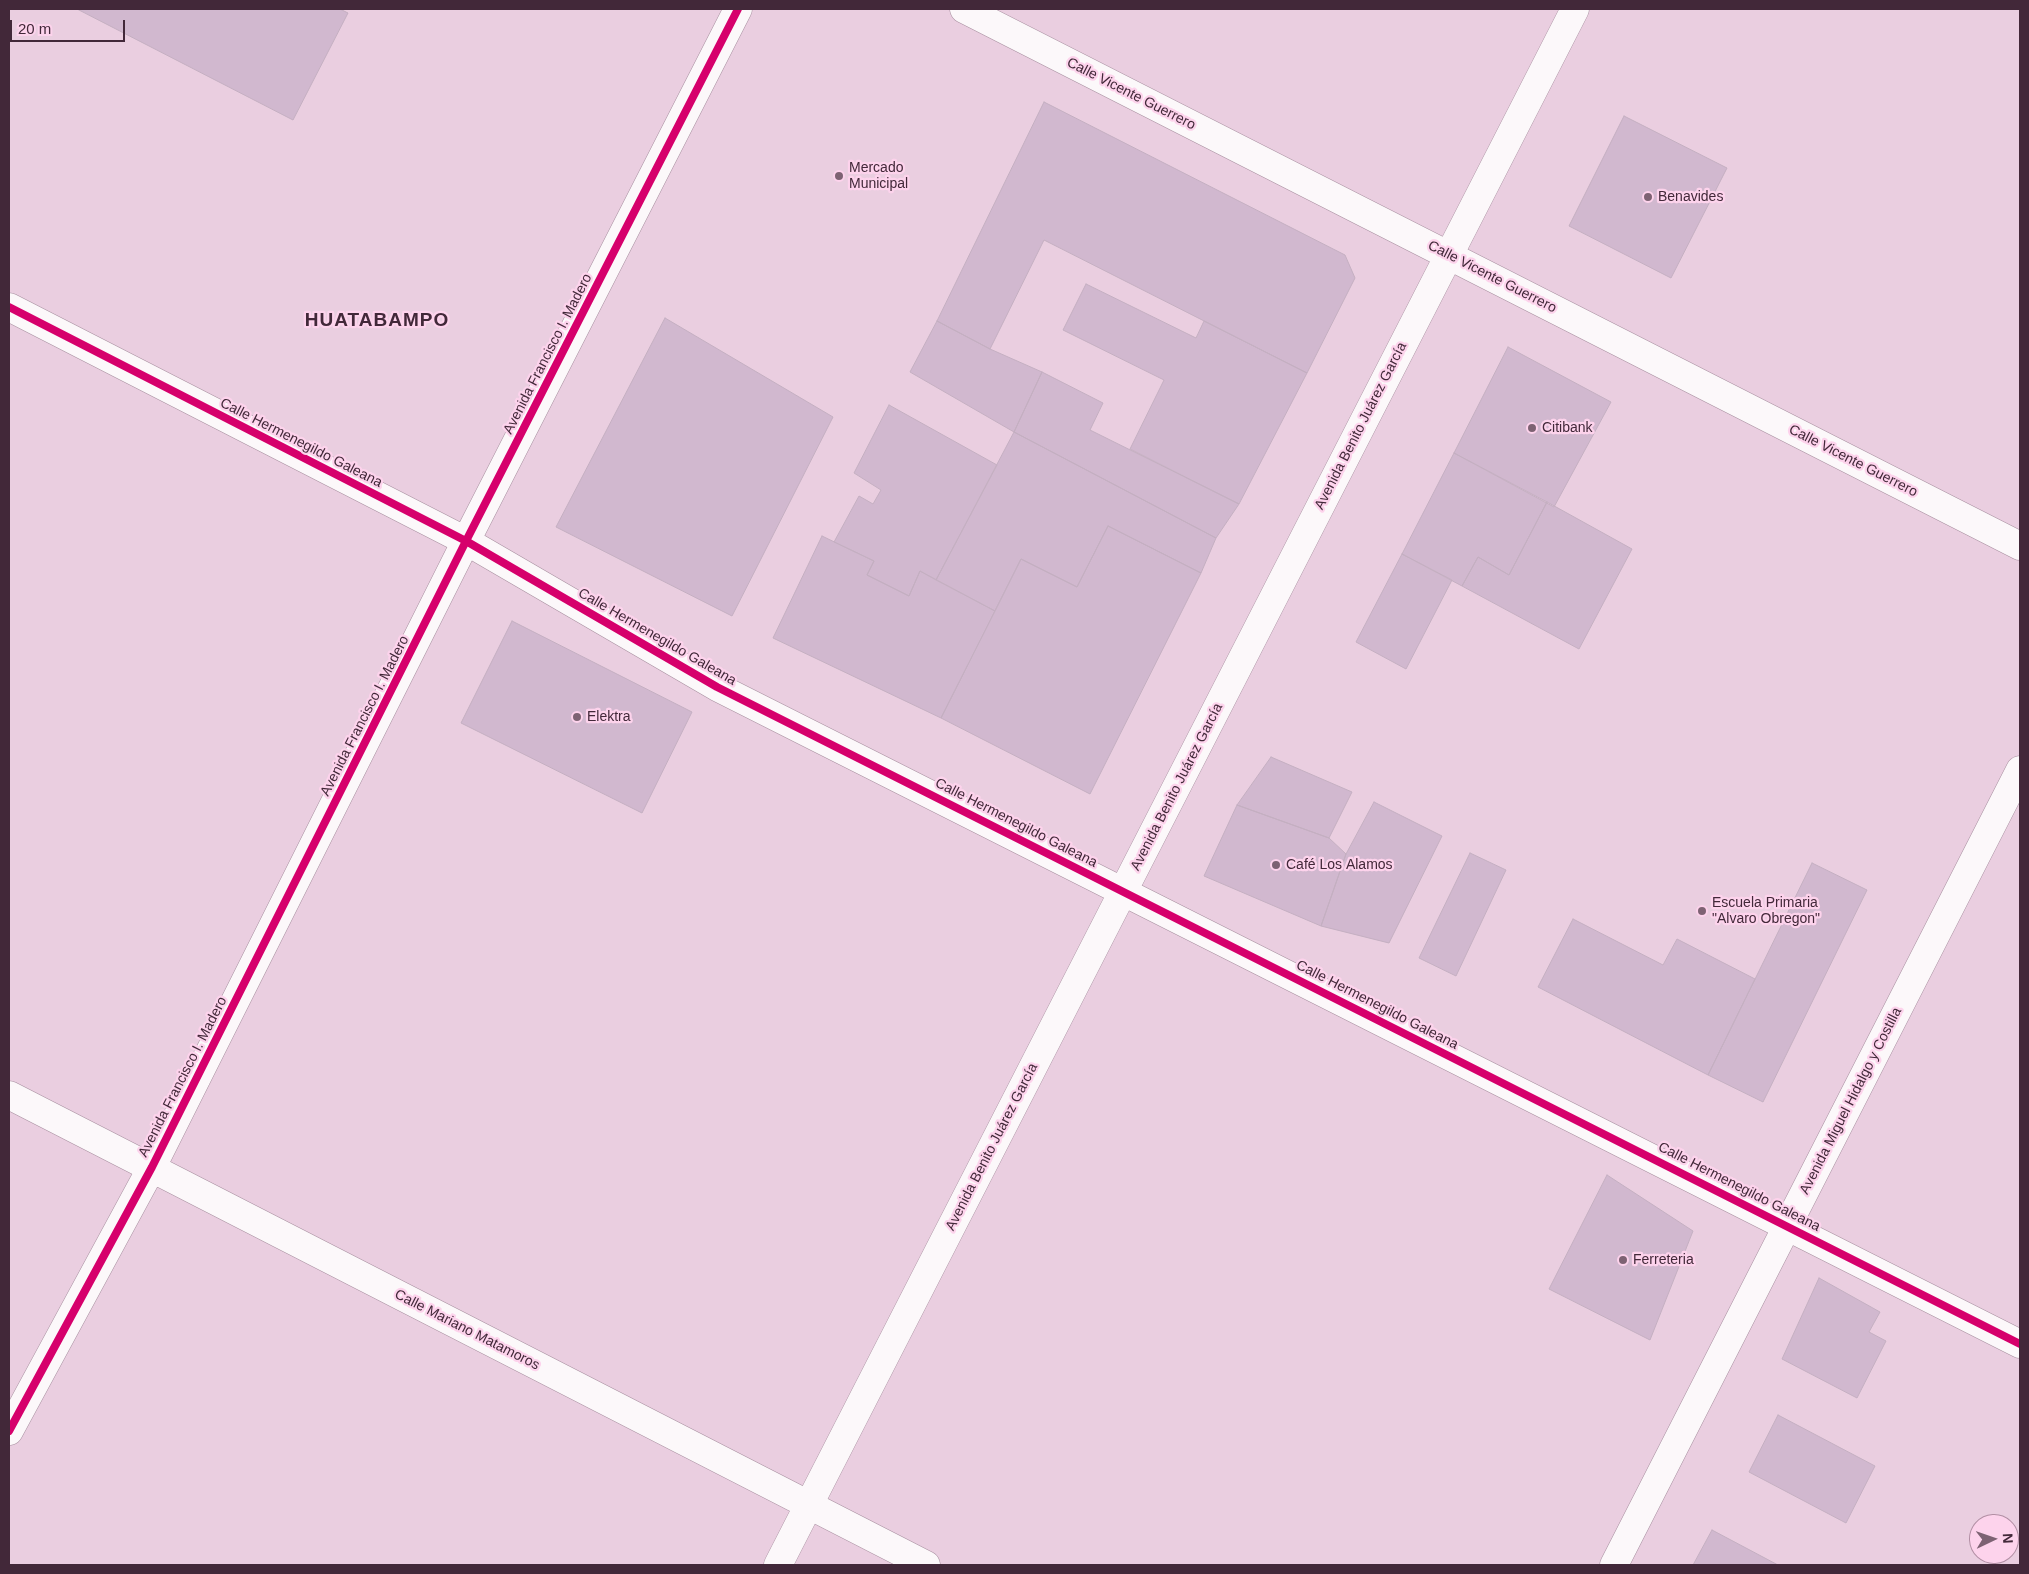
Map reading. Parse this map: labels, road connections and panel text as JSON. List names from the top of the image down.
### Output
{
  "streets": {
    "street": [
      "Calle Vicente Guerrero",
      "Avenida Francisco I. Madero",
      "Avenida Benito Juárez García",
      "Calle Hermenegildo Galeana",
      "Avenida Miguel Hidalgo y Costilla",
      "Calle Mariano Matamoros"
    ]
  },
  "crossings": [
    ["Calle Vicente Guerrero", "Avenida Benito Juárez García"],
    ["Avenida Francisco I. Madero", "Calle Hermenegildo Galeana"],
    ["Avenida Francisco I. Madero", "Calle Mariano Matamoros"],
    ["Avenida Benito Juárez García", "Calle Hermenegildo Galeana"],
    ["Avenida Benito Juárez García", "Calle Mariano Matamoros"],
    ["Calle Hermenegildo Galeana", "Avenida Miguel Hidalgo y Costilla"]
  ],
  "districts": ["HUATABAMPO"],
  "places": [
    "Mercado Municipal",
    "Benavides",
    "Citibank",
    "Elektra",
    "Café Los Alamos",
    "Escuela Primaria \"Alvaro Obregon\"",
    "Ferreteria"
  ],
  "scale_bar": "20 m",
  "north": "right"
}
